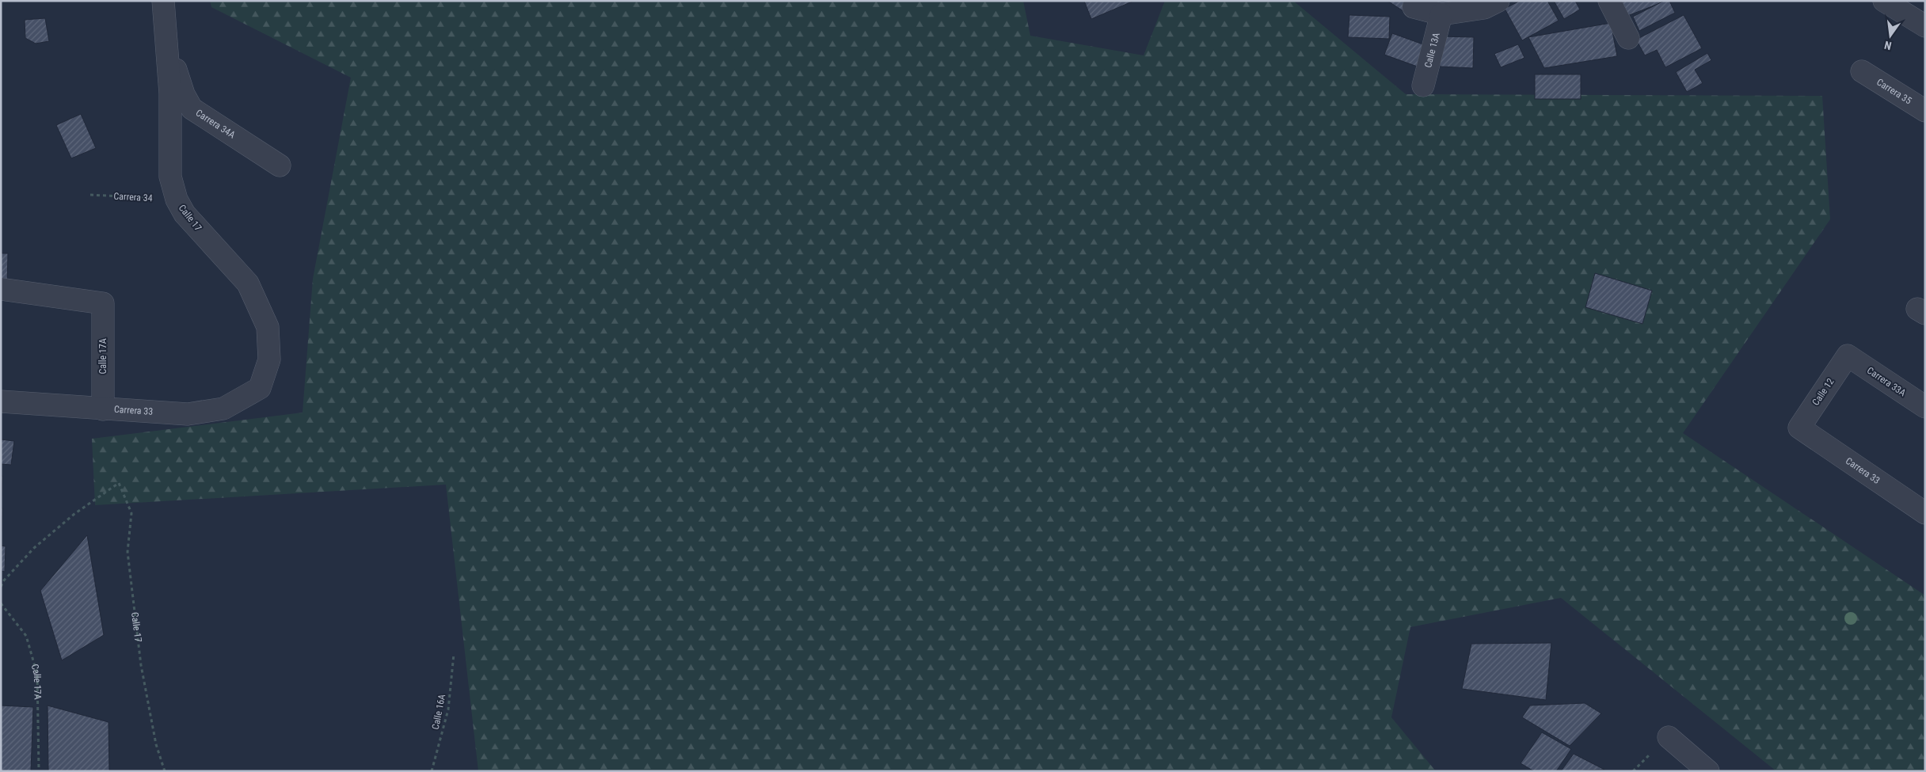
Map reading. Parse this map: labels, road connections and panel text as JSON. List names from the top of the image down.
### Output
{
  "streets": {
    "street": [
      "Calle 13A",
      "Carrera 35",
      "Carrera 34A",
      "Calle 17",
      "Calle 17A",
      "Carrera 33A",
      "Calle 12",
      "Carrera 33"
    ],
    "path": ["Carrera 34", "Calle 16A"]
  },
  "crossings": [
    ["Carrera 34A", "Calle 17"],
    ["Carrera 34", "Calle 17"],
    ["Calle 17", "Carrera 33"],
    ["Calle 17A", "Carrera 33"],
    ["Carrera 33A", "Calle 12"],
    ["Calle 12", "Carrera 33"]
  ],
  "north": "bottom"
}
